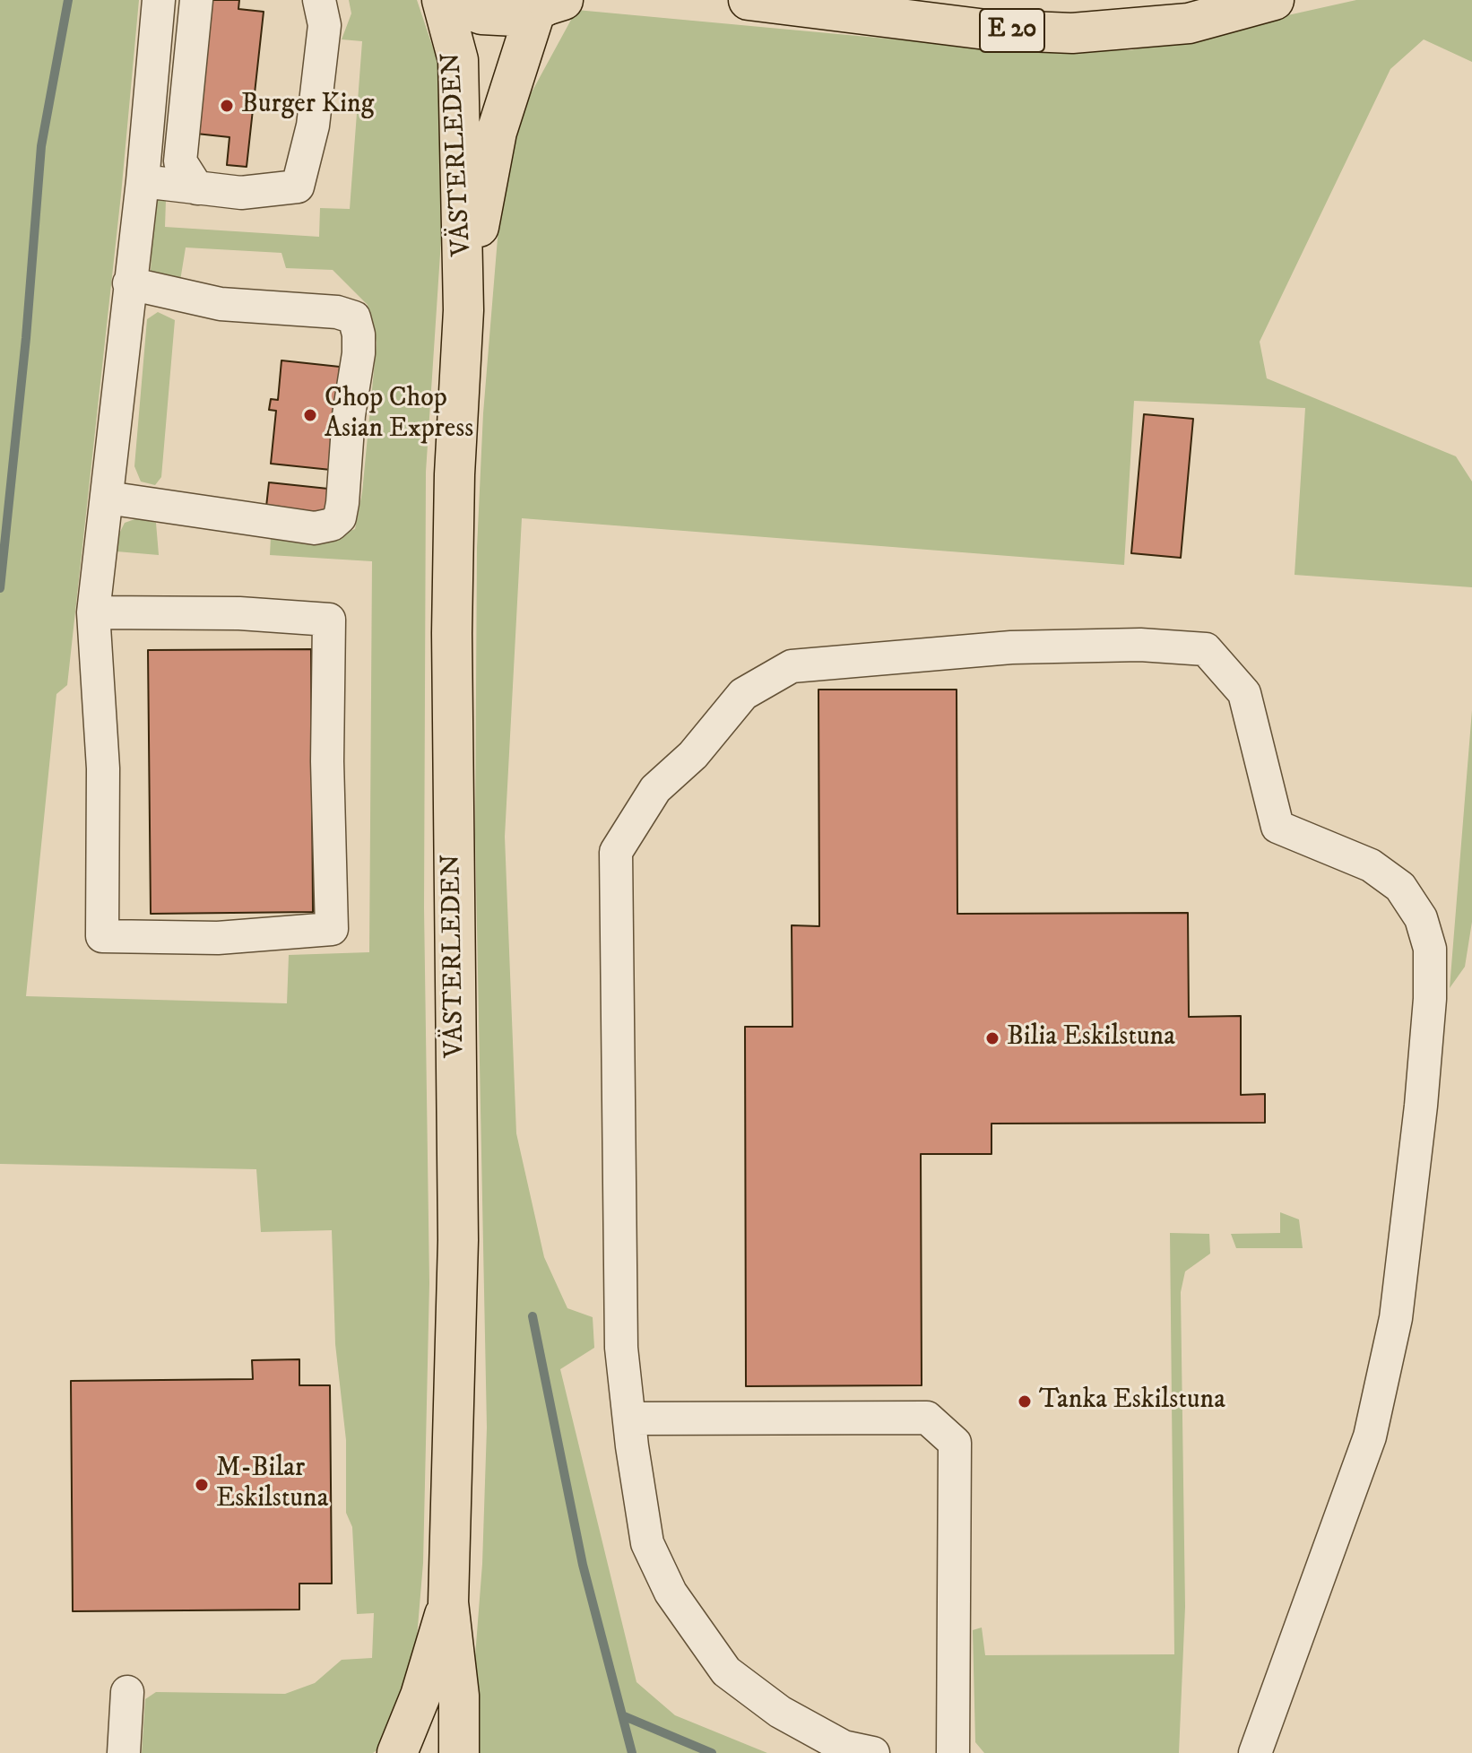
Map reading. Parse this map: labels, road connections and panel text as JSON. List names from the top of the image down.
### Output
{
  "streets": {
    "main road": ["E 20", "VÄSTERLEDEN"]
  },
  "places": [
    "Burger King",
    "Chop Chop Asian Express",
    "Bilia Eskilstuna",
    "Tanka Eskilstuna",
    "M-Bilar Eskilstuna"
  ]
}
